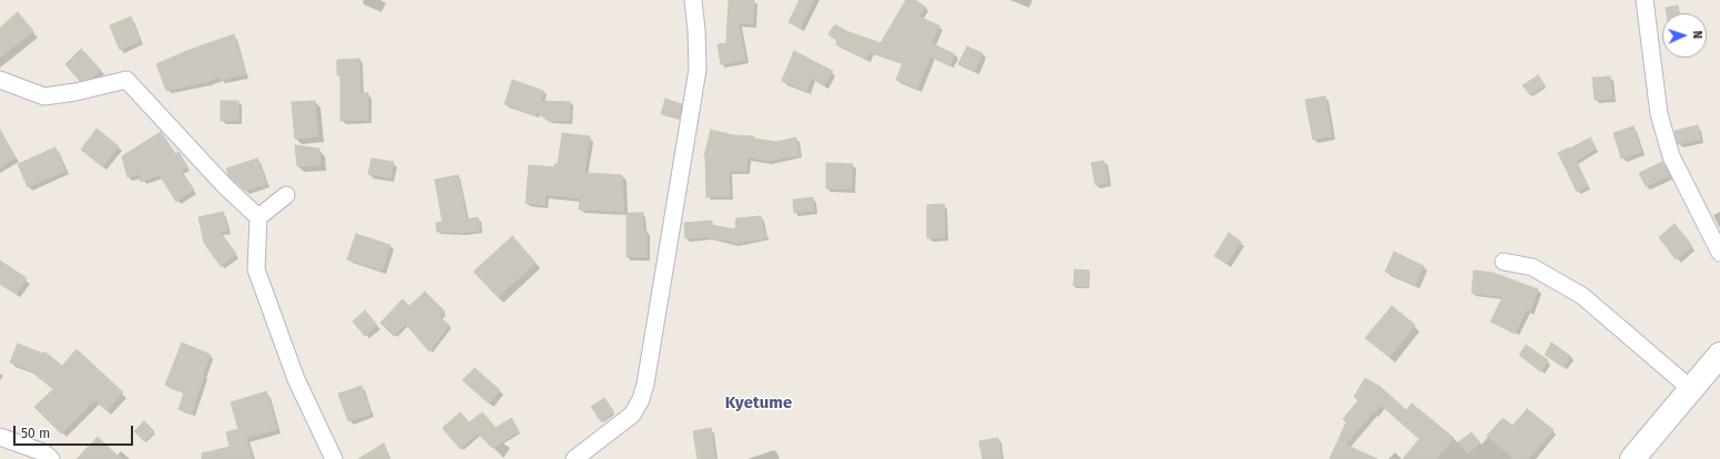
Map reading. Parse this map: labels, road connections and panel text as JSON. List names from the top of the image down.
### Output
{
  "districts": ["Kyetume"],
  "scale_bar": "50 m",
  "north": "right"
}
